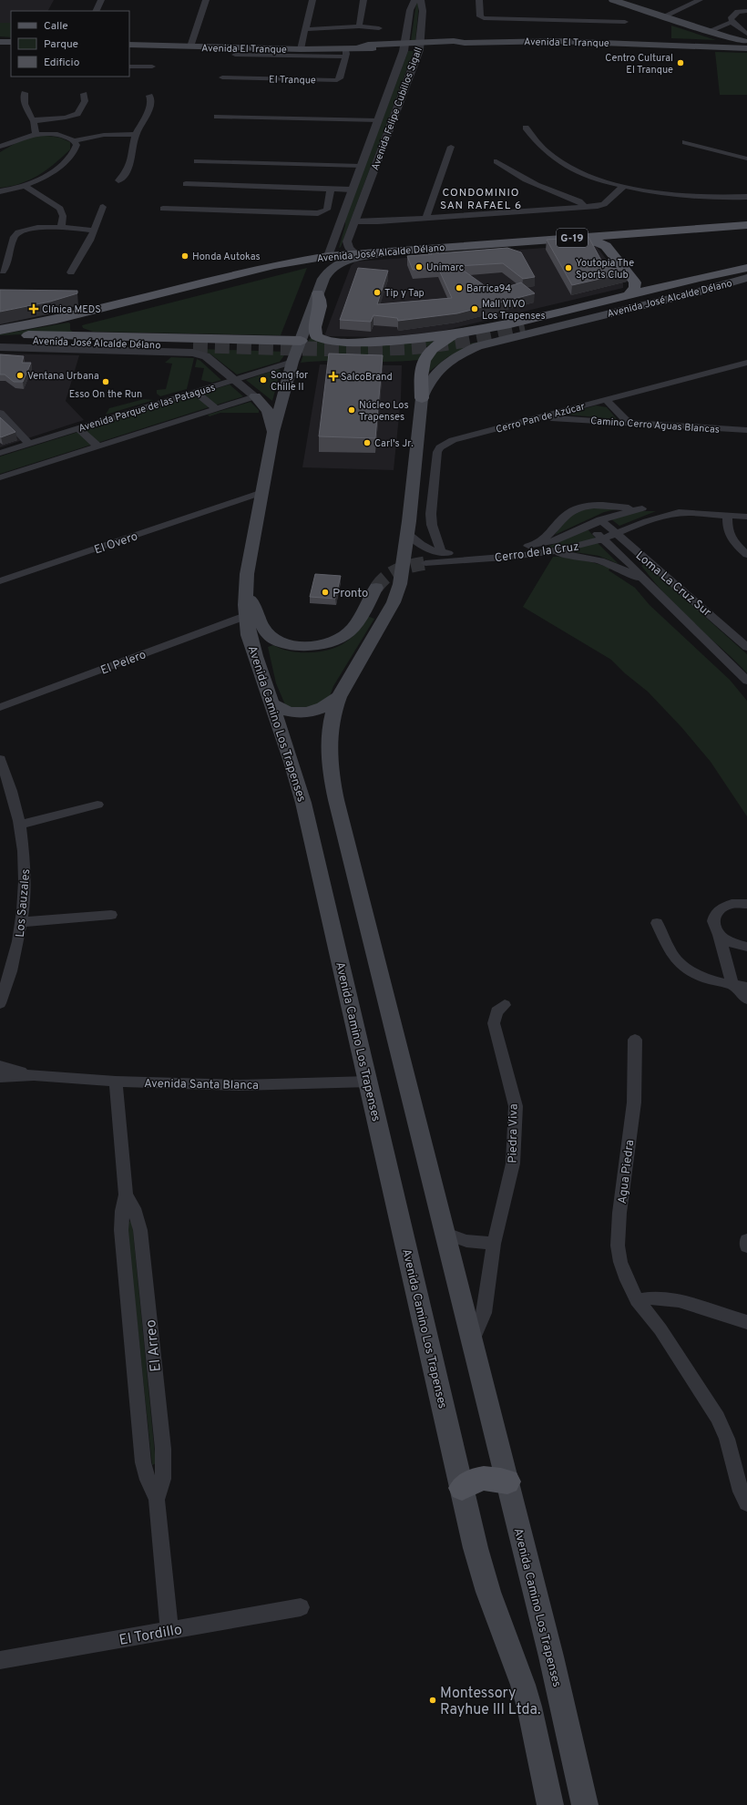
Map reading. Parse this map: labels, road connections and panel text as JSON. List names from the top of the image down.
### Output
{
  "streets": {
    "main road": [
      "Avenida El Tranque",
      "G-19",
      "Avenida José Alcalde Délano",
      "Avenida Camino Los Trapenses"
    ],
    "street": [
      "El Tranque",
      "Avenida Felipe Cubillos Sigall",
      "Avenida Parque de las Pataguas",
      "Cerro Pan de Azúcar",
      "Camino Cerro Aguas Blancas",
      "El Overo",
      "Cerro de la Cruz",
      "Loma La Cruz Sur",
      "El Pelero",
      "Los Sauzales",
      "Avenida Santa Blanca",
      "Piedra Viva",
      "Agua Piedra",
      "El Arreo",
      "El Tordillo"
    ]
  },
  "crossings": [
    ["Avenida El Tranque", "El Tranque"],
    ["Avenida El Tranque", "Avenida Felipe Cubillos Sigall"],
    ["Avenida Felipe Cubillos Sigall", "Avenida José Alcalde Délano"],
    ["Avenida Felipe Cubillos Sigall", "Avenida Camino Los Trapenses"],
    ["Avenida José Alcalde Délano", "Avenida Camino Los Trapenses"],
    ["Avenida Parque de las Pataguas", "Avenida Camino Los Trapenses"],
    ["Cerro Pan de Azúcar", "Camino Cerro Aguas Blancas"],
    ["Cerro Pan de Azúcar", "Cerro de la Cruz"],
    ["El Overo", "Avenida Camino Los Trapenses"],
    ["Cerro de la Cruz", "Loma La Cruz Sur"],
    ["Cerro de la Cruz", "Avenida Camino Los Trapenses"],
    ["El Pelero", "Avenida Camino Los Trapenses"],
    ["Avenida Camino Los Trapenses", "Avenida Santa Blanca"],
    ["Avenida Camino Los Trapenses", "Piedra Viva"],
    ["Avenida Santa Blanca", "El Arreo"],
    ["El Arreo", "El Tordillo"]
  ],
  "districts": ["CONDOMINIO SAN RAFAEL 6"],
  "places": {
    "other": [
      "Centro Cultural El Tranque",
      "Honda Autokas",
      "Unimarc",
      "Youtopia The Sports Club",
      "Barrica94",
      "Tip y Tap",
      "Mall VIVO Los Trapenses",
      "Ventana Urbana",
      "Song for Chille II",
      "Esso On the Run",
      "Núcleo Los Trapenses",
      "Carl's Jr.",
      "Pronto",
      "Montessory Rayhue III Ltda."
    ],
    "health": ["Clínica MEDS", "SalcoBrand"]
  },
  "legend": ["Calle", "Parque", "Edificio"]
}
